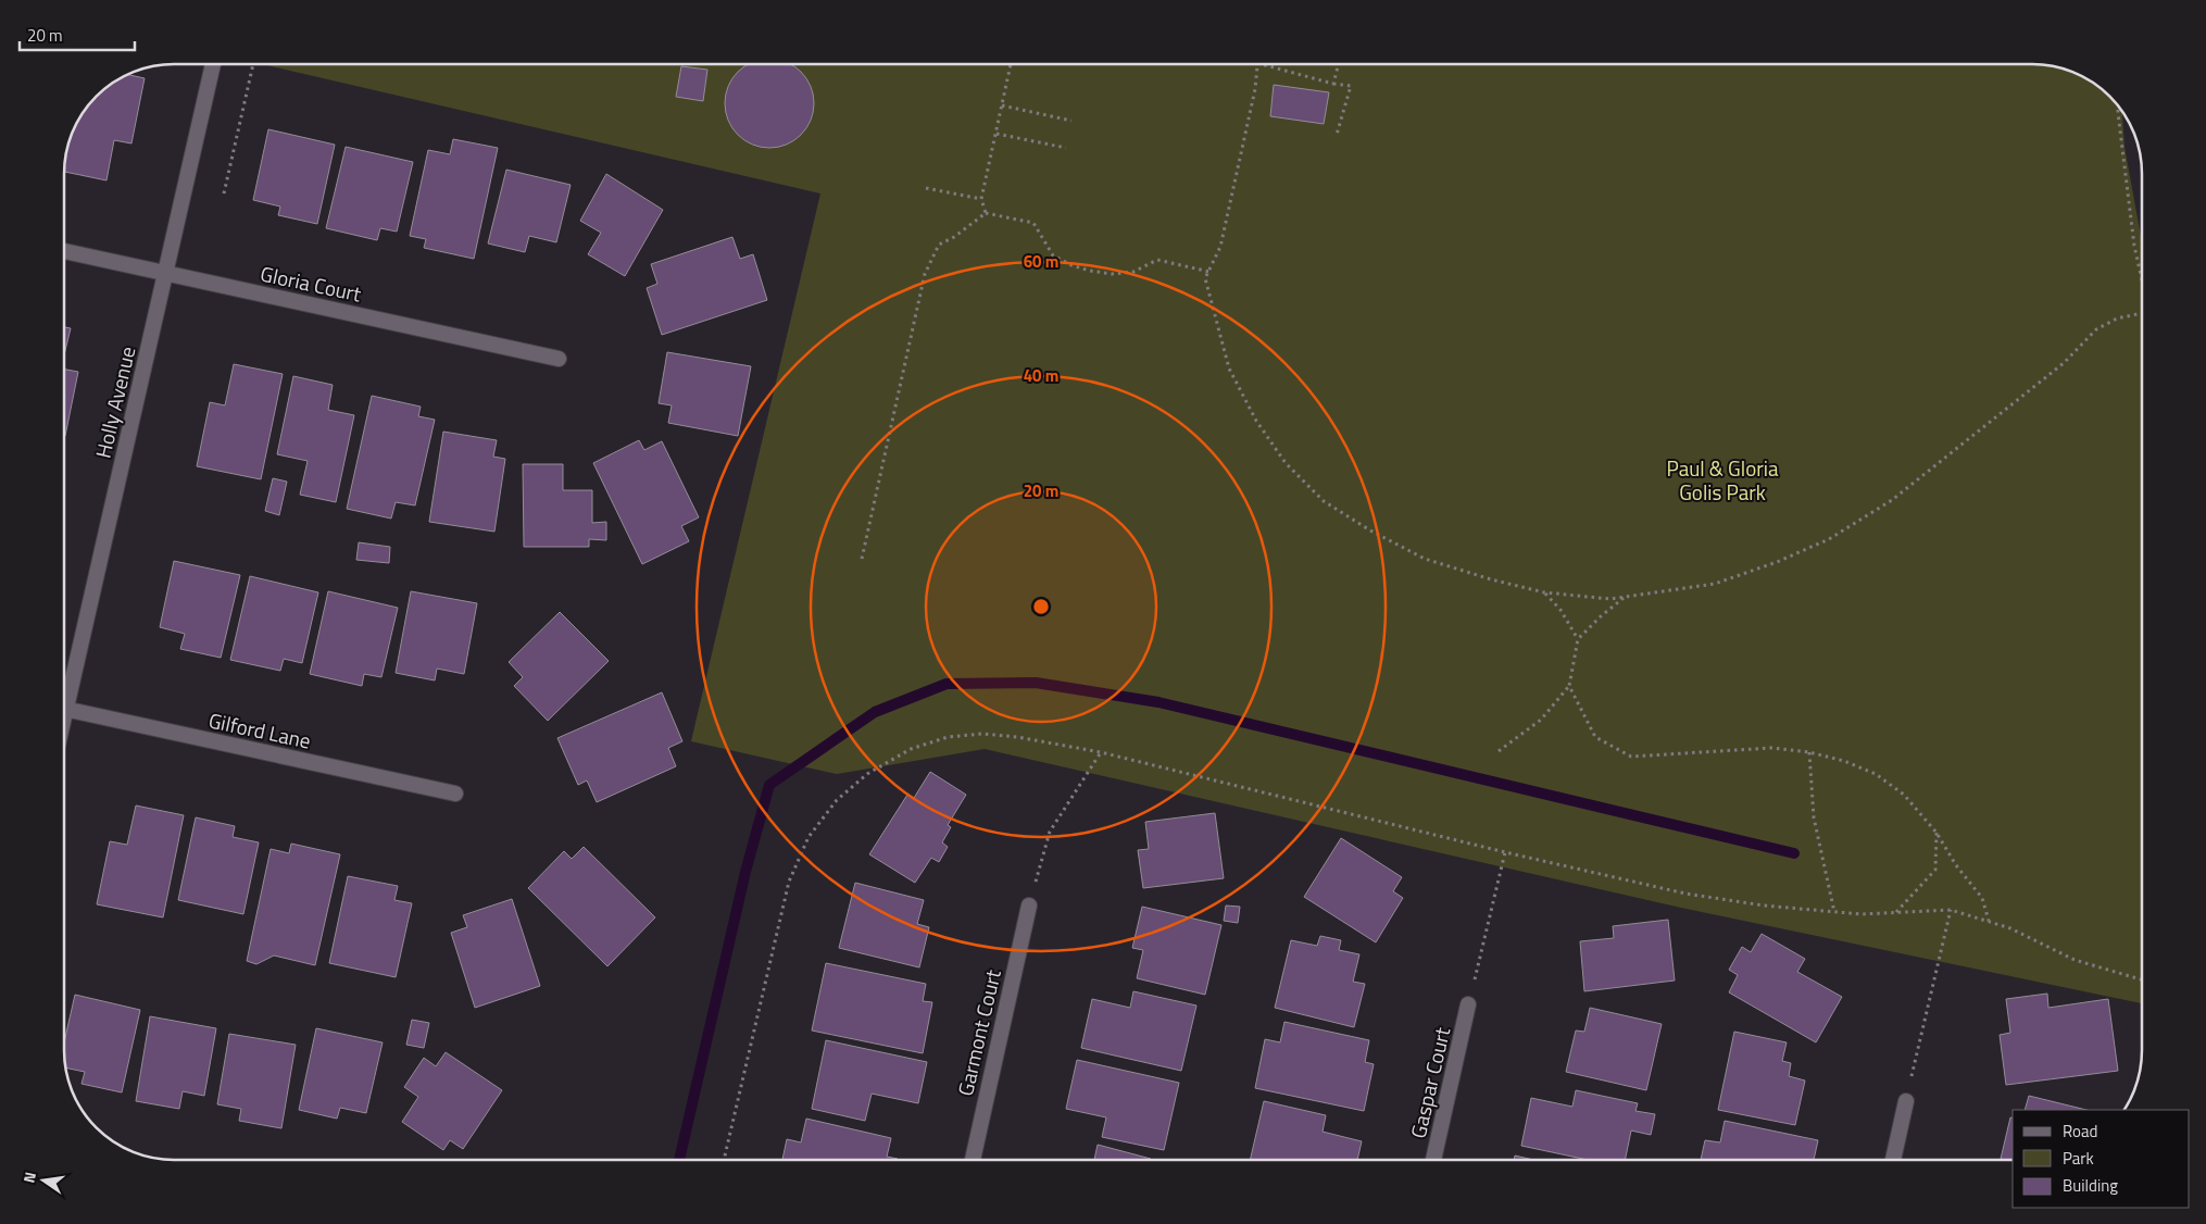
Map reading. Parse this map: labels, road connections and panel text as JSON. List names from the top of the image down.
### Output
{
  "streets": {
    "street": [
      "Gloria Court",
      "Holly Avenue",
      "Gilford Lane",
      "Garmont Court",
      "Gaspar Court"
    ]
  },
  "crossings": [
    ["Gloria Court", "Holly Avenue"]
  ],
  "parks": ["Paul & Gloria Golis Park"],
  "legend": ["Road", "Park", "Building"],
  "scale_bar": "20 m",
  "north": "left",
  "rings": ["60 m", "40 m", "20 m"]
}
